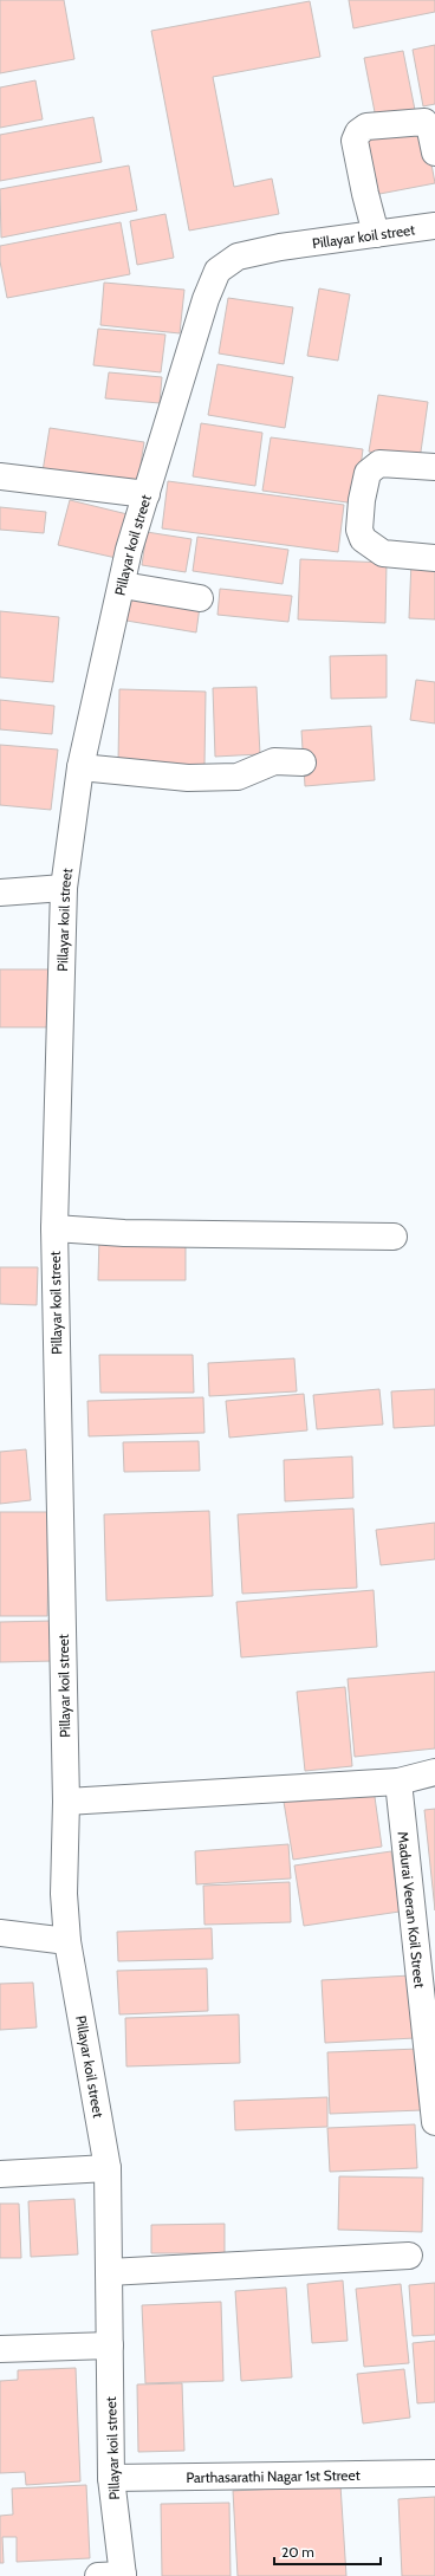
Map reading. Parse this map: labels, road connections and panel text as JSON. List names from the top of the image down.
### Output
{
  "streets": {
    "street": ["Pillayar koil street", "Madurai Veeran Koil Street", "Parthasarathi Nagar 1st Street"]
  },
  "crossings": [
    ["Pillayar koil street", "Parthasarathi Nagar 1st Street"]
  ],
  "scale_bar": "20 m"
}
